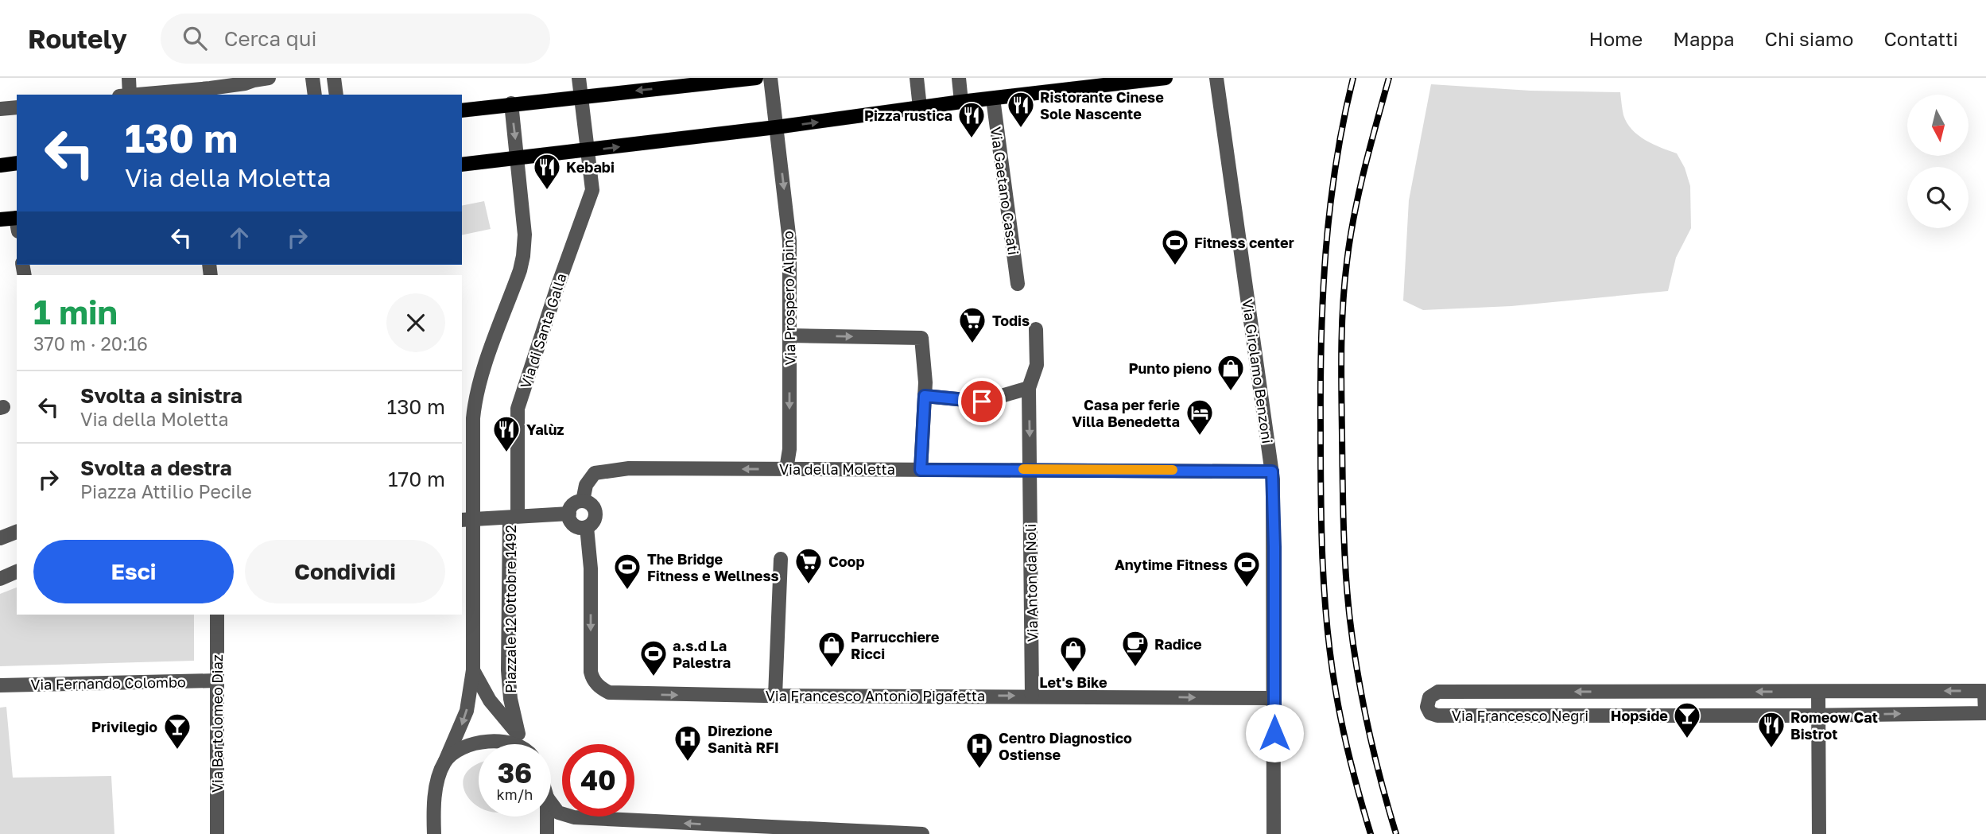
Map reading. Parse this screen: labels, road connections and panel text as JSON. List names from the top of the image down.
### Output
{
  "streets": {
    "street": [
      "Via Gaetano Casati",
      "Via Prospero Alpino",
      "Via di Santa Galla",
      "Via Girolamo Benzoni",
      "Via della Moletta",
      "Via Anton da Noli",
      "Piazzale 12 Ottobre 1492",
      "Via Fernando Colombo",
      "Via Francesco Antonio Pigafetta",
      "Via Francesco Negri",
      "Via Bartolomeo Diaz"
    ]
  },
  "crossings": [
    ["Via Prospero Alpino", "Via della Moletta"],
    ["Via di Santa Galla", "Piazzale 12 Ottobre 1492"],
    ["Via Girolamo Benzoni", "Via della Moletta"],
    ["Via Girolamo Benzoni", "Via Francesco Antonio Pigafetta"],
    ["Via della Moletta", "Via Anton da Noli"],
    ["Via della Moletta", "Via Francesco Antonio Pigafetta"],
    ["Via Anton da Noli", "Via Francesco Antonio Pigafetta"],
    ["Via Fernando Colombo", "Via Bartolomeo Diaz"]
  ],
  "one_way": ["Via Prospero Alpino", "Via Francesco Antonio Pigafetta"],
  "places": {
    "restaurant": [
      "Ristorante Cinese Sole Nascente",
      "Pizza rustica",
      "Kebabi",
      "Yalùz",
      "Romeow Cat Bistrot"
    ],
    "sports": [
      "Fitness center",
      "Anytime Fitness",
      "The Bridge Fitness e Wellness",
      "a.s.d La Palestra"
    ],
    "supermarket": ["Todis", "Coop"],
    "shop": ["Punto pieno", "Parrucchiere Ricci", "Let's Bike"],
    "hotel": ["Casa per ferie Villa Benedetta"],
    "cafe": ["Radice"],
    "bar": ["Hopside", "Privilegio"],
    "hospital": ["Direzione Sanità RFI", "Centro Diagnostico Ostiense"]
  },
  "north": "bottom",
  "page": {
    "header": "Routely",
    "search": "Cerca qui",
    "nav": [
      "Home",
      "Mappa",
      "Chi siamo",
      "Contatti"
    ],
    "turn": ["130 m", "Via della Moletta"],
    "heading": ["1 min", "370 m · 20:16"],
    "list": [
      {
        "name": "Svolta a sinistra",
        "note": "Via della Moletta",
        "value": "130 m"
      },
      {
        "name": "Svolta a destra",
        "note": "Piazza Attilio Pecile",
        "value": "170 m"
      }
    ],
    "buttons": ["Esci", "Condividi"],
    "speed": "36 km/h",
    "limit": "40"
  }
}
